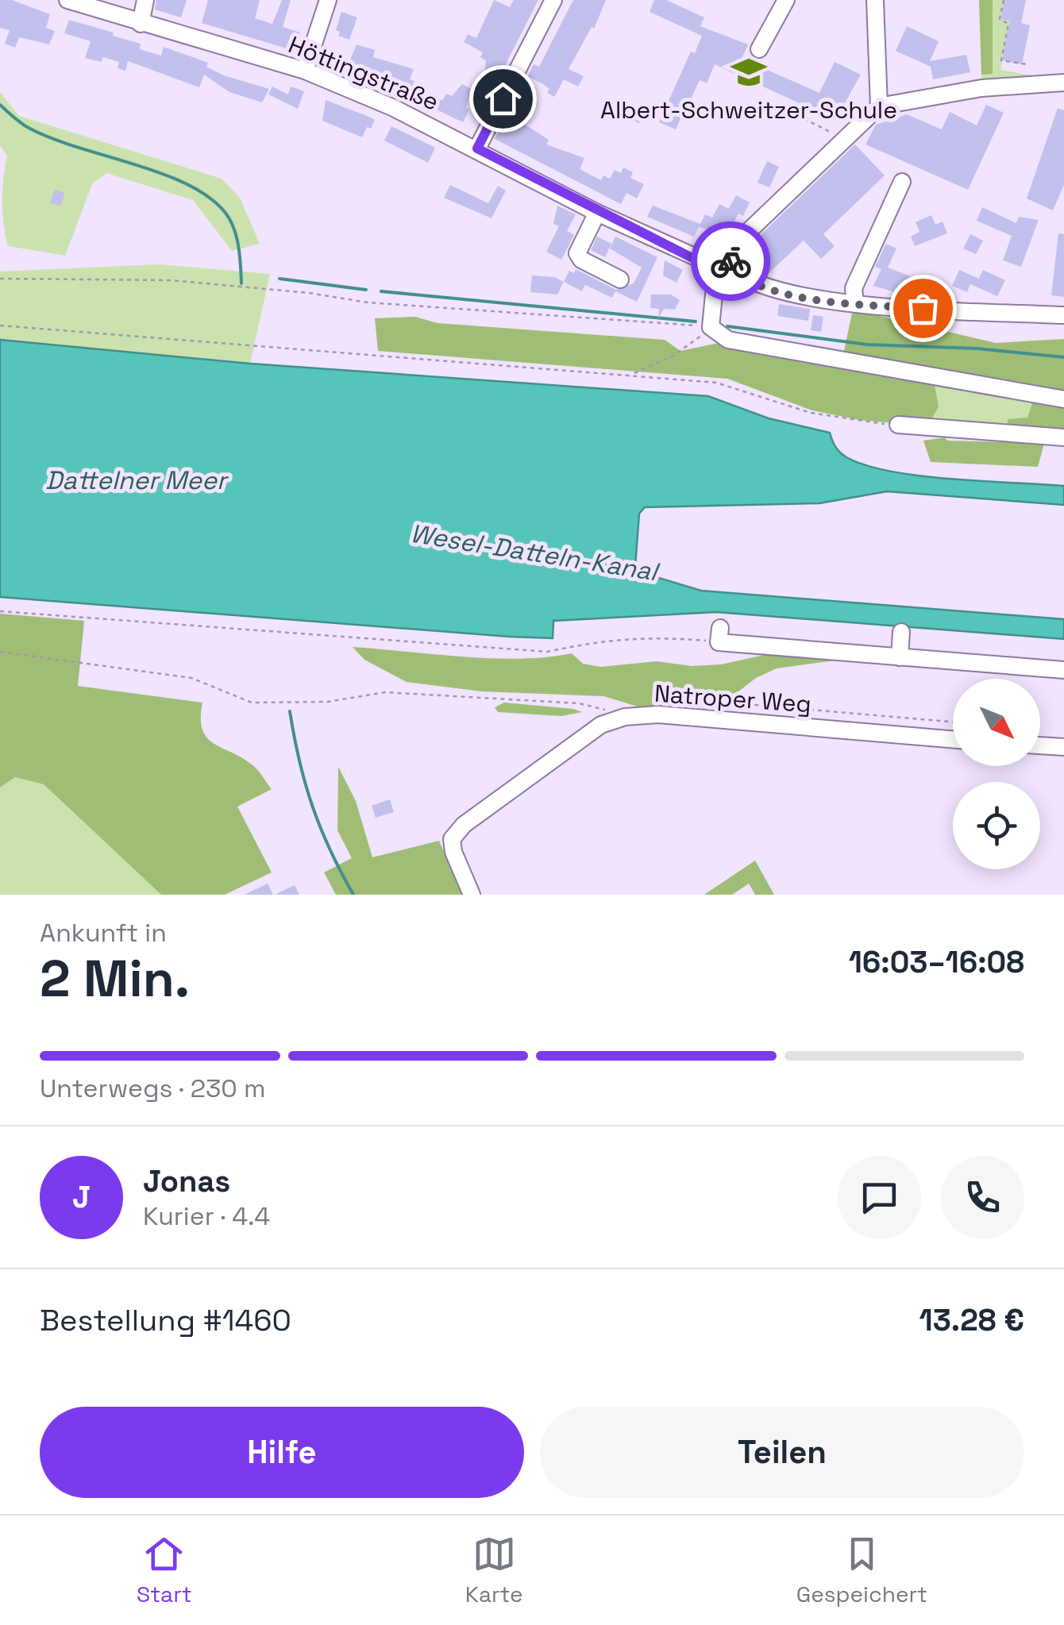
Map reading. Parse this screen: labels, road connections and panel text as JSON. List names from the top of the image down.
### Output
{
  "streets": {
    "street": ["Höttingstraße", "Natroper Weg"]
  },
  "water": ["Dattelner Meer", "Wesel-Datteln-Kanal"],
  "places": {
    "school or university": ["Albert-Schweitzer-Schule"]
  },
  "north": "bottom right",
  "page": {
    "heading": ["2 Min.", "Ankunft in", "16:03–16:08"],
    "panel": [
      "Jonas",
      "Kurier · 4.4",
      "Bestellung #1460",
      "13.28 €"
    ],
    "bar": "Unterwegs · 230 m",
    "round": "J",
    "buttons": ["Hilfe", "Teilen"],
    "tabs": ["Start", "Karte", "Gespeichert"]
  }
}
